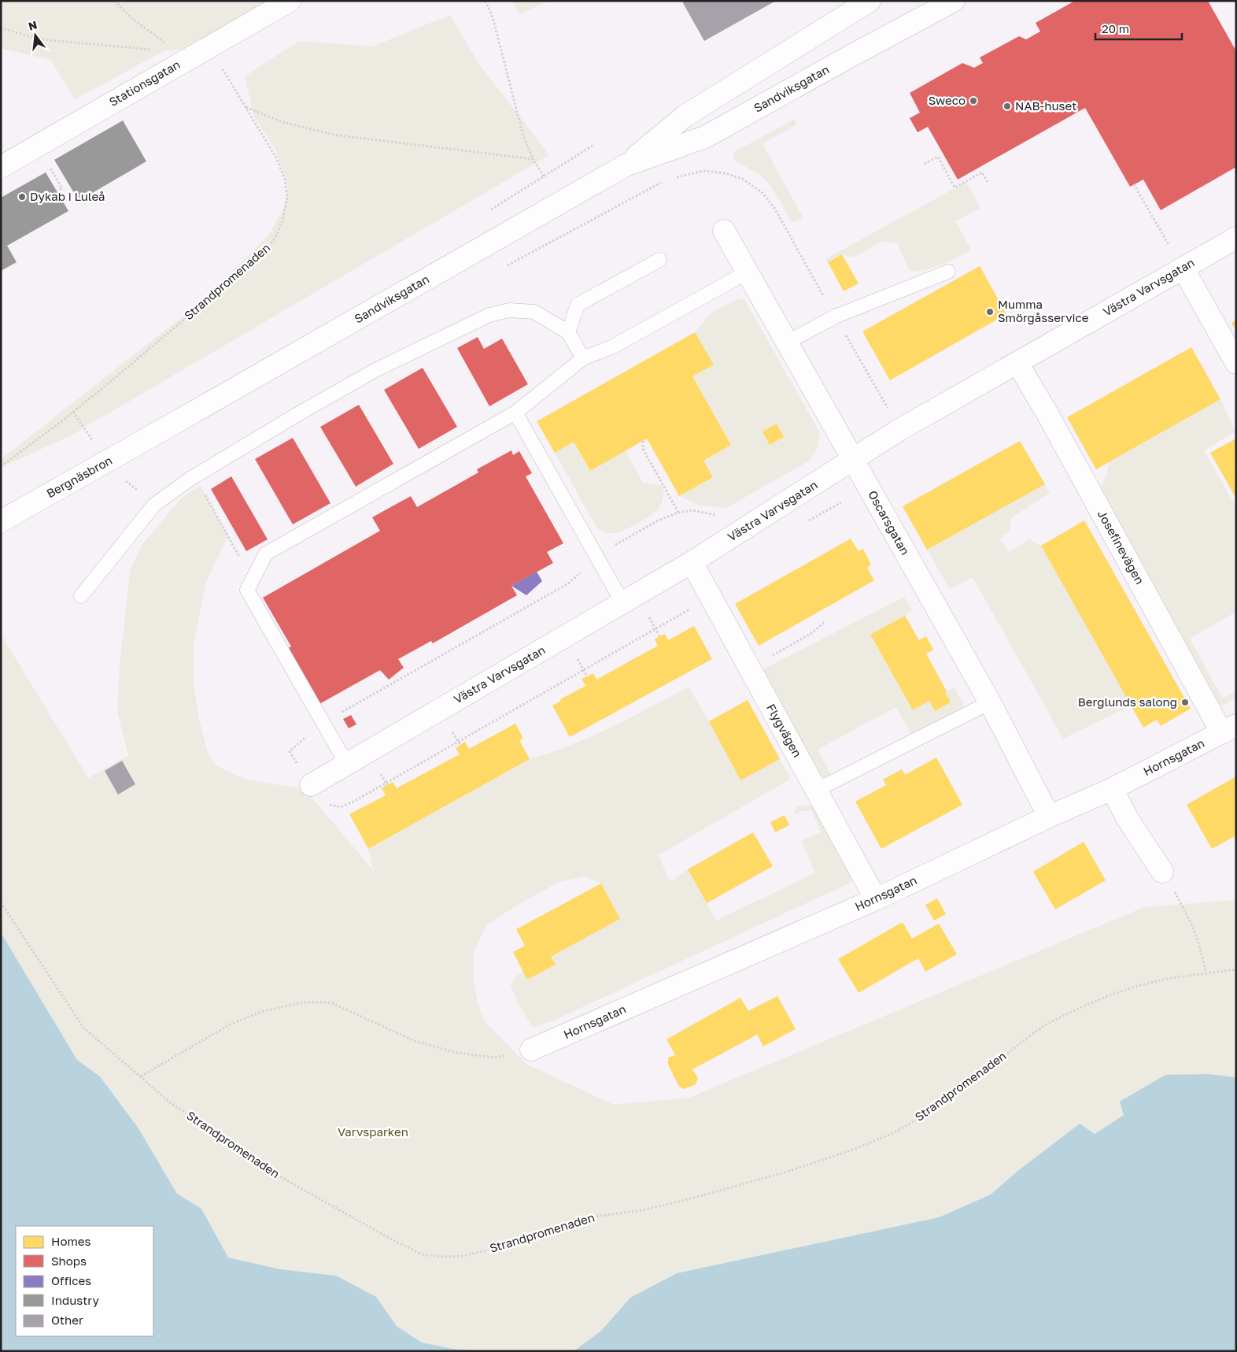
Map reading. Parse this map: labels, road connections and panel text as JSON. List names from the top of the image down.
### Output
{
  "streets": {
    "street": [
      "Stationsgatan",
      "Sandviksgatan",
      "Västra Varvsgatan",
      "Bergnäsbron",
      "Oscarsgatan",
      "Josefinevägen",
      "Flygvägen",
      "Hornsgatan"
    ],
    "path": ["Strandpromenaden"]
  },
  "crossings": [
    ["Stationsgatan", "Strandpromenaden"],
    ["Sandviksgatan", "Bergnäsbron"],
    ["Västra Varvsgatan", "Oscarsgatan"],
    ["Västra Varvsgatan", "Josefinevägen"],
    ["Västra Varvsgatan", "Flygvägen"],
    ["Oscarsgatan", "Hornsgatan"],
    ["Josefinevägen", "Hornsgatan"],
    ["Flygvägen", "Hornsgatan"]
  ],
  "parks": ["Varvsparken"],
  "places": [
    "Sweco",
    "NAB-huset",
    "Dykab i Luleå",
    "Mumma Smörgåsservice",
    "Berglunds salong"
  ],
  "legend": [
    "Homes",
    "Shops",
    "Offices",
    "Industry",
    "Other"
  ],
  "scale_bar": "20 m",
  "north": "top"
}
